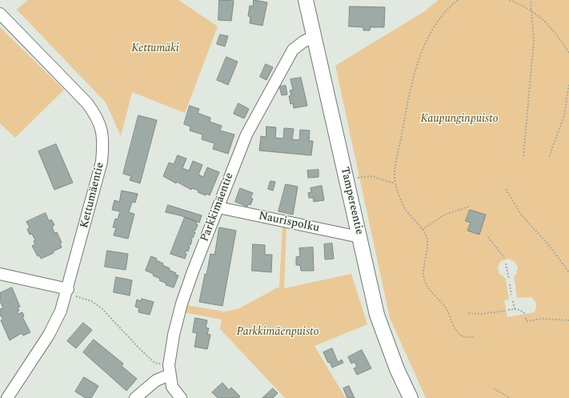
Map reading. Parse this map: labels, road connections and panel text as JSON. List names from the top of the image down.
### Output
{
  "streets": {
    "main road": ["Tampereentie"],
    "street": ["Kettumäentie", "Parkkimäentie", "Naurispolku"]
  },
  "crossings": [
    ["Tampereentie", "Parkkimäentie"],
    ["Tampereentie", "Naurispolku"],
    ["Parkkimäentie", "Naurispolku"]
  ],
  "parks": ["Kettumäki", "Kaupunginpuisto", "Parkkimäenpuisto"]
}
